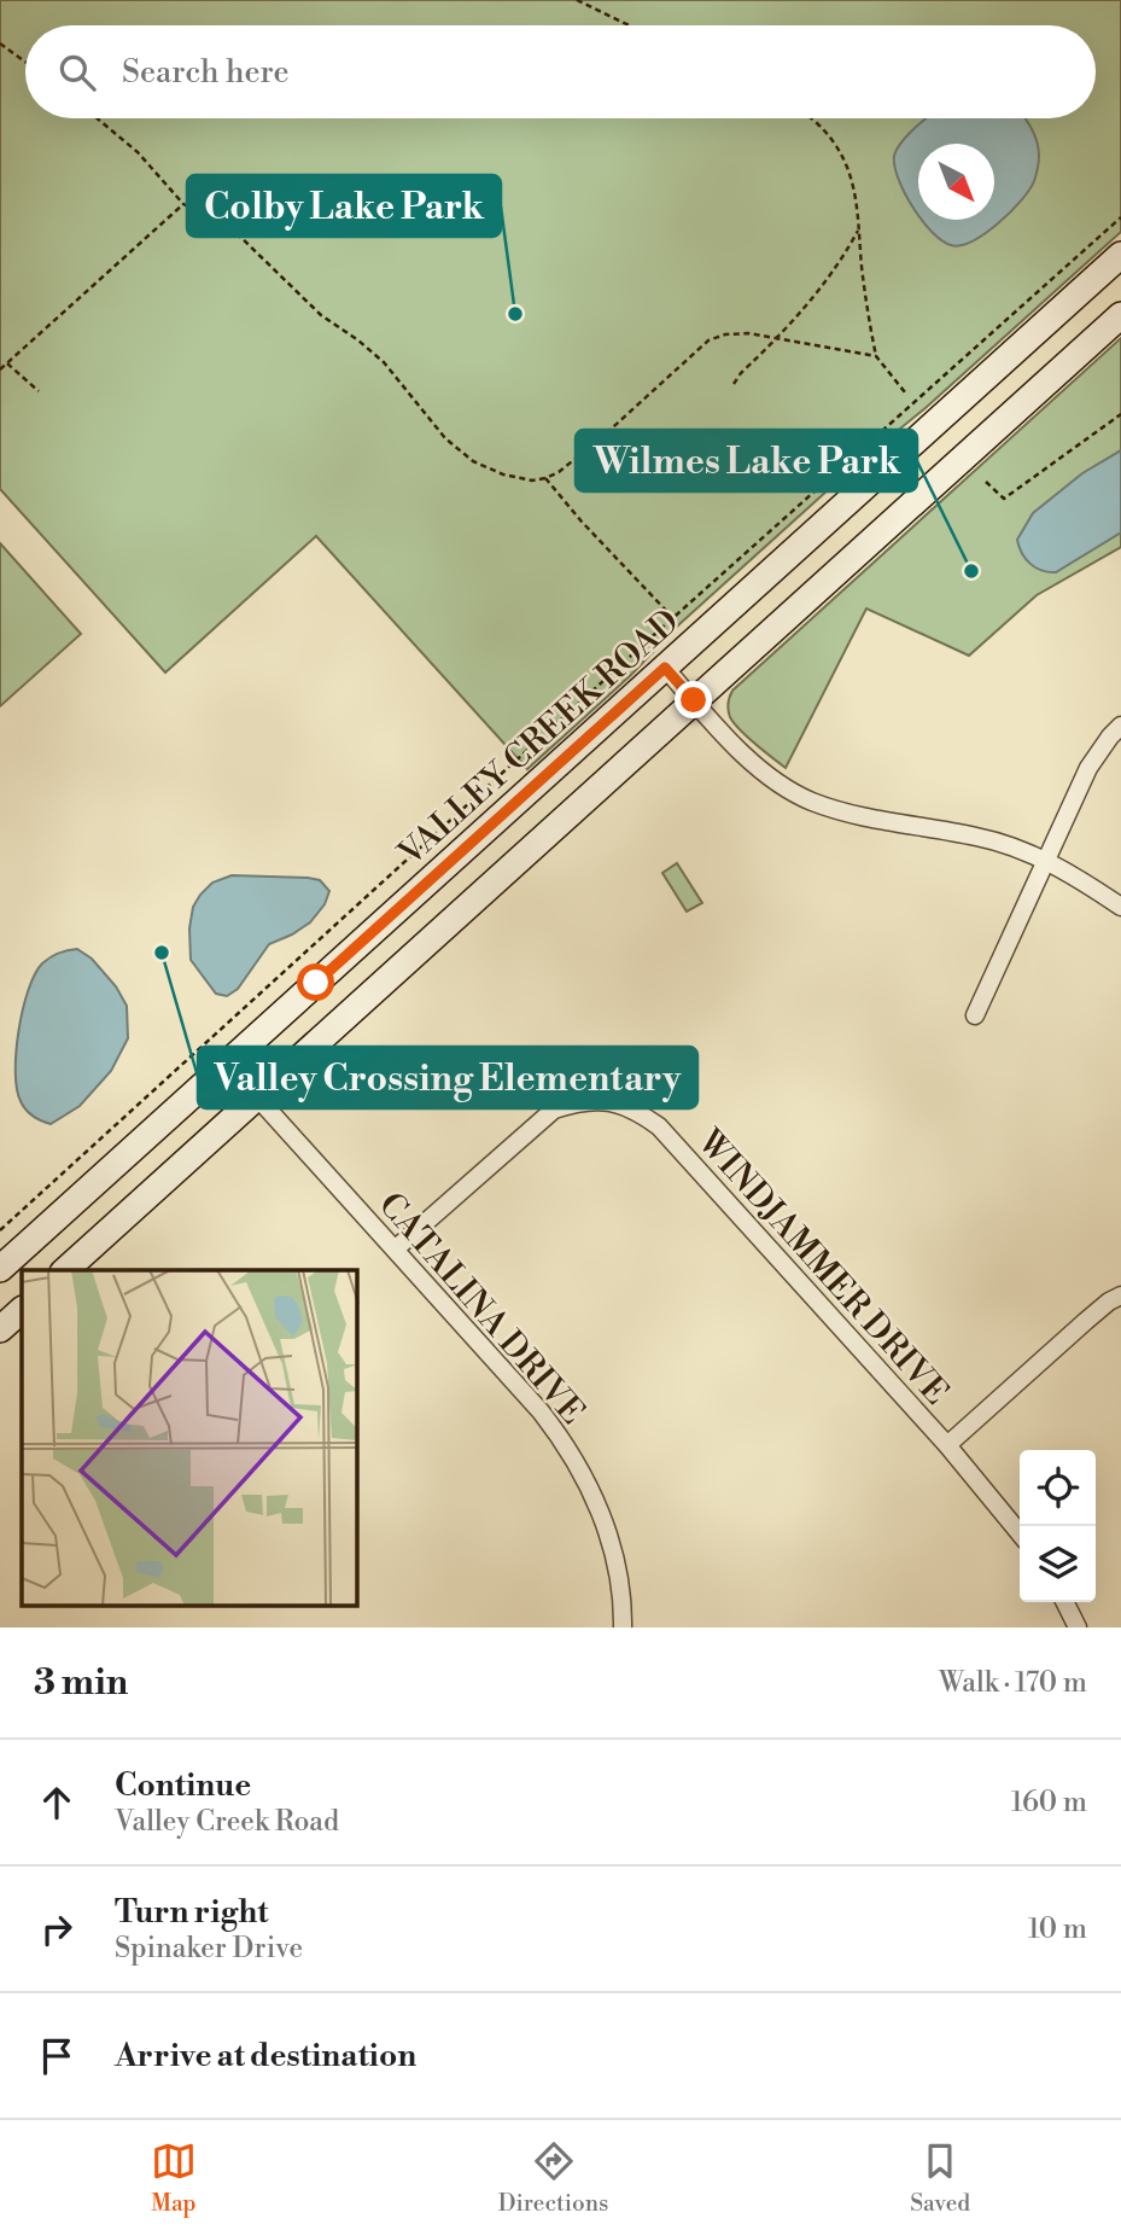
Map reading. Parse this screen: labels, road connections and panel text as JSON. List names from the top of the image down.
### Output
{
  "streets": {
    "main road": ["VALLEY CREEK ROAD"],
    "street": ["WINDJAMMER DRIVE", "CATALINA DRIVE"]
  },
  "crossings": [
    ["VALLEY CREEK ROAD", "CATALINA DRIVE"],
    ["WINDJAMMER DRIVE", "CATALINA DRIVE"]
  ],
  "places": ["Colby Lake Park", "Wilmes Lake Park", "Valley Crossing Elementary"],
  "north": "bottom right",
  "page": {
    "search": "Search here",
    "heading": ["3 min", "Walk · 170 m"],
    "list": [
      ["Continue", "Valley Creek Road", "160 m"],
      ["Turn right", "Spinaker Drive", "10 m"],
      "Arrive at destination"
    ],
    "nav": ["Map", "Directions", "Saved"]
  }
}
